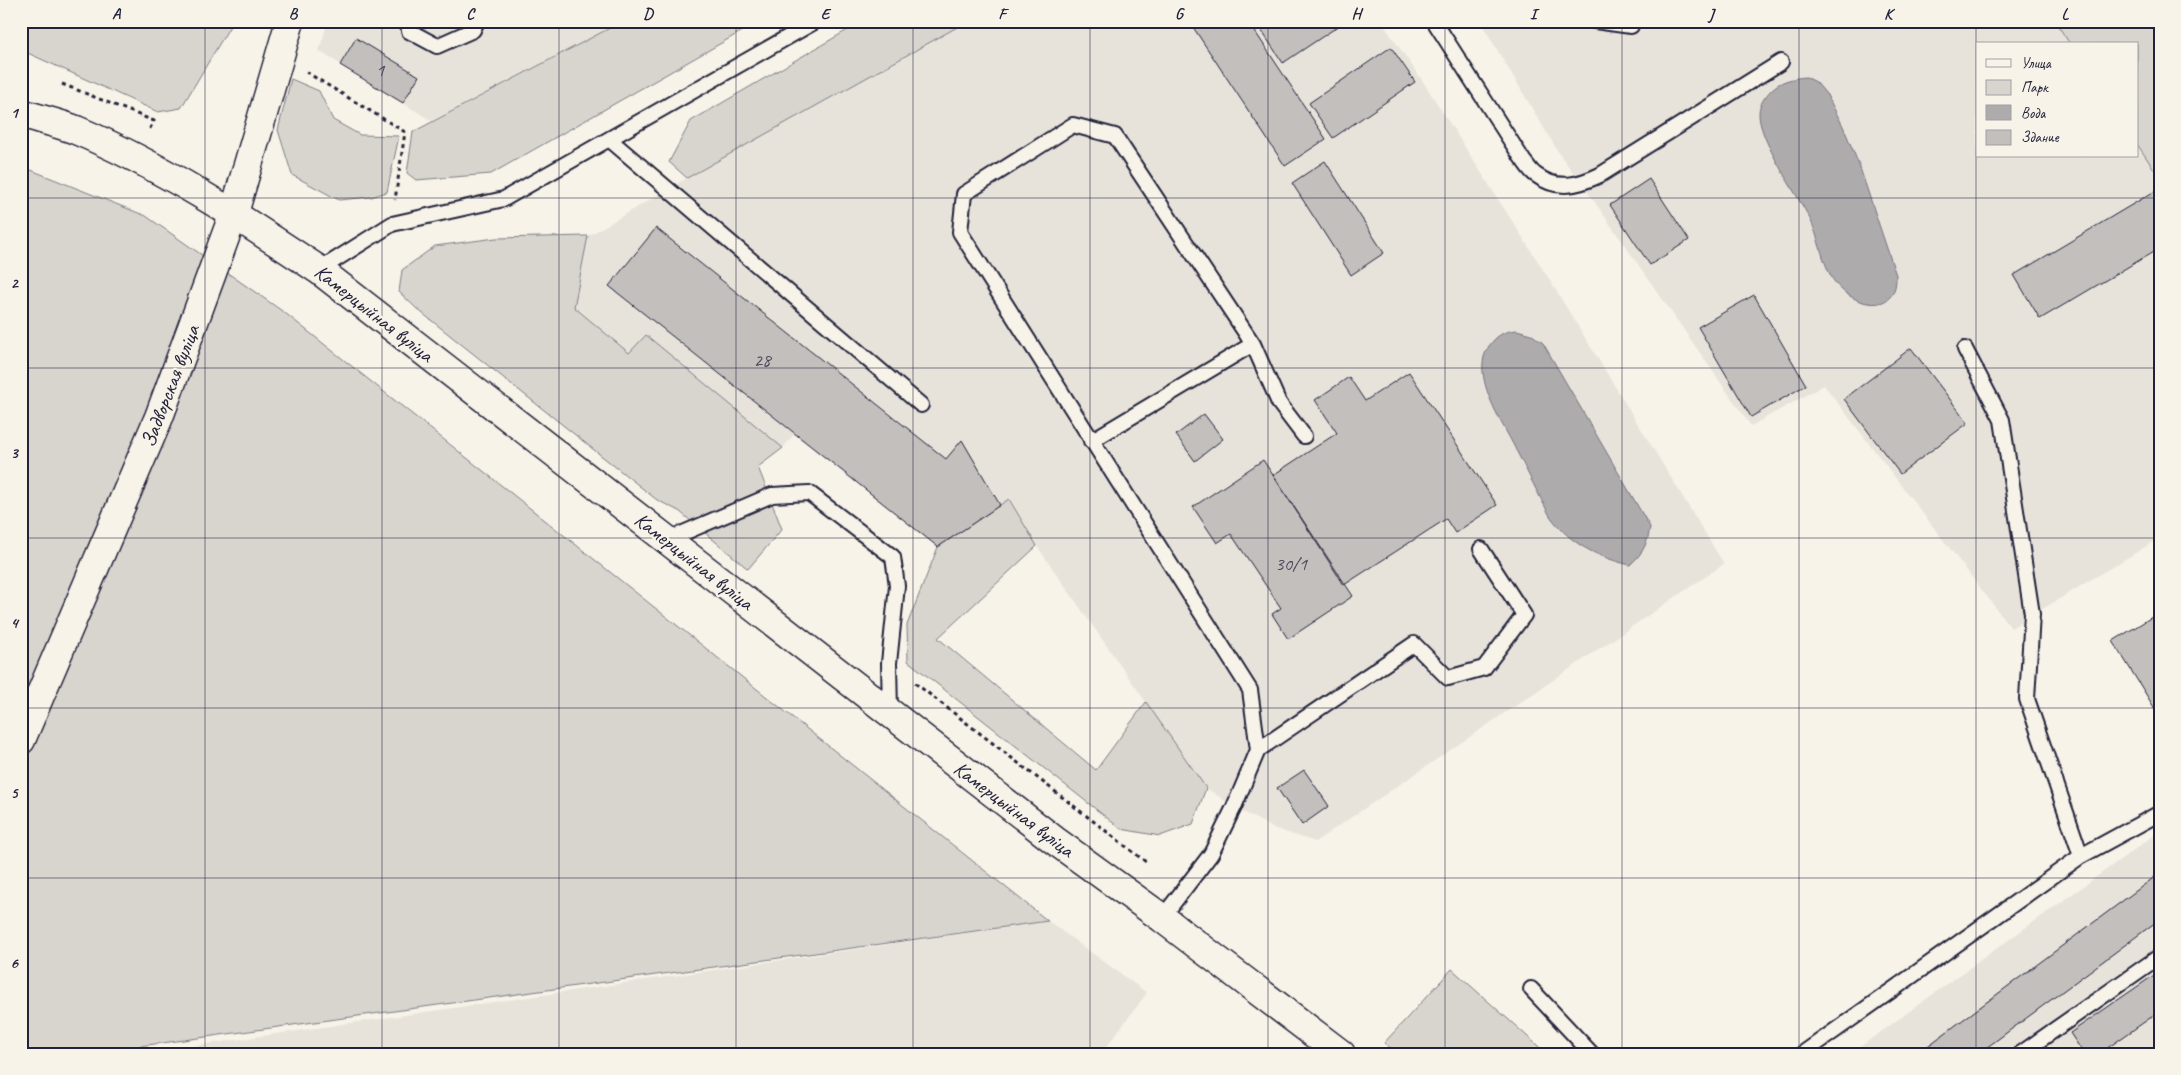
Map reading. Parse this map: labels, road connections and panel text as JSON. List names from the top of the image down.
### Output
{
  "streets": {
    "main road": ["Камерцыйная вуліца", "Задворская вуліца"]
  },
  "crossings": [
    ["Камерцыйная вуліца", "Задворская вуліца"]
  ],
  "house_numbers": ["1", "28", "30/1"],
  "legend": [
    "Улица",
    "Парк",
    "Вода",
    "Здание"
  ],
  "grid": {
    "columns": [
      "A",
      "B",
      "C",
      "D",
      "E",
      "F",
      "G",
      "H",
      "I",
      "J",
      "K",
      "L"
    ],
    "rows": [
      "1",
      "2",
      "3",
      "4",
      "5",
      "6"
    ]
  }
}
